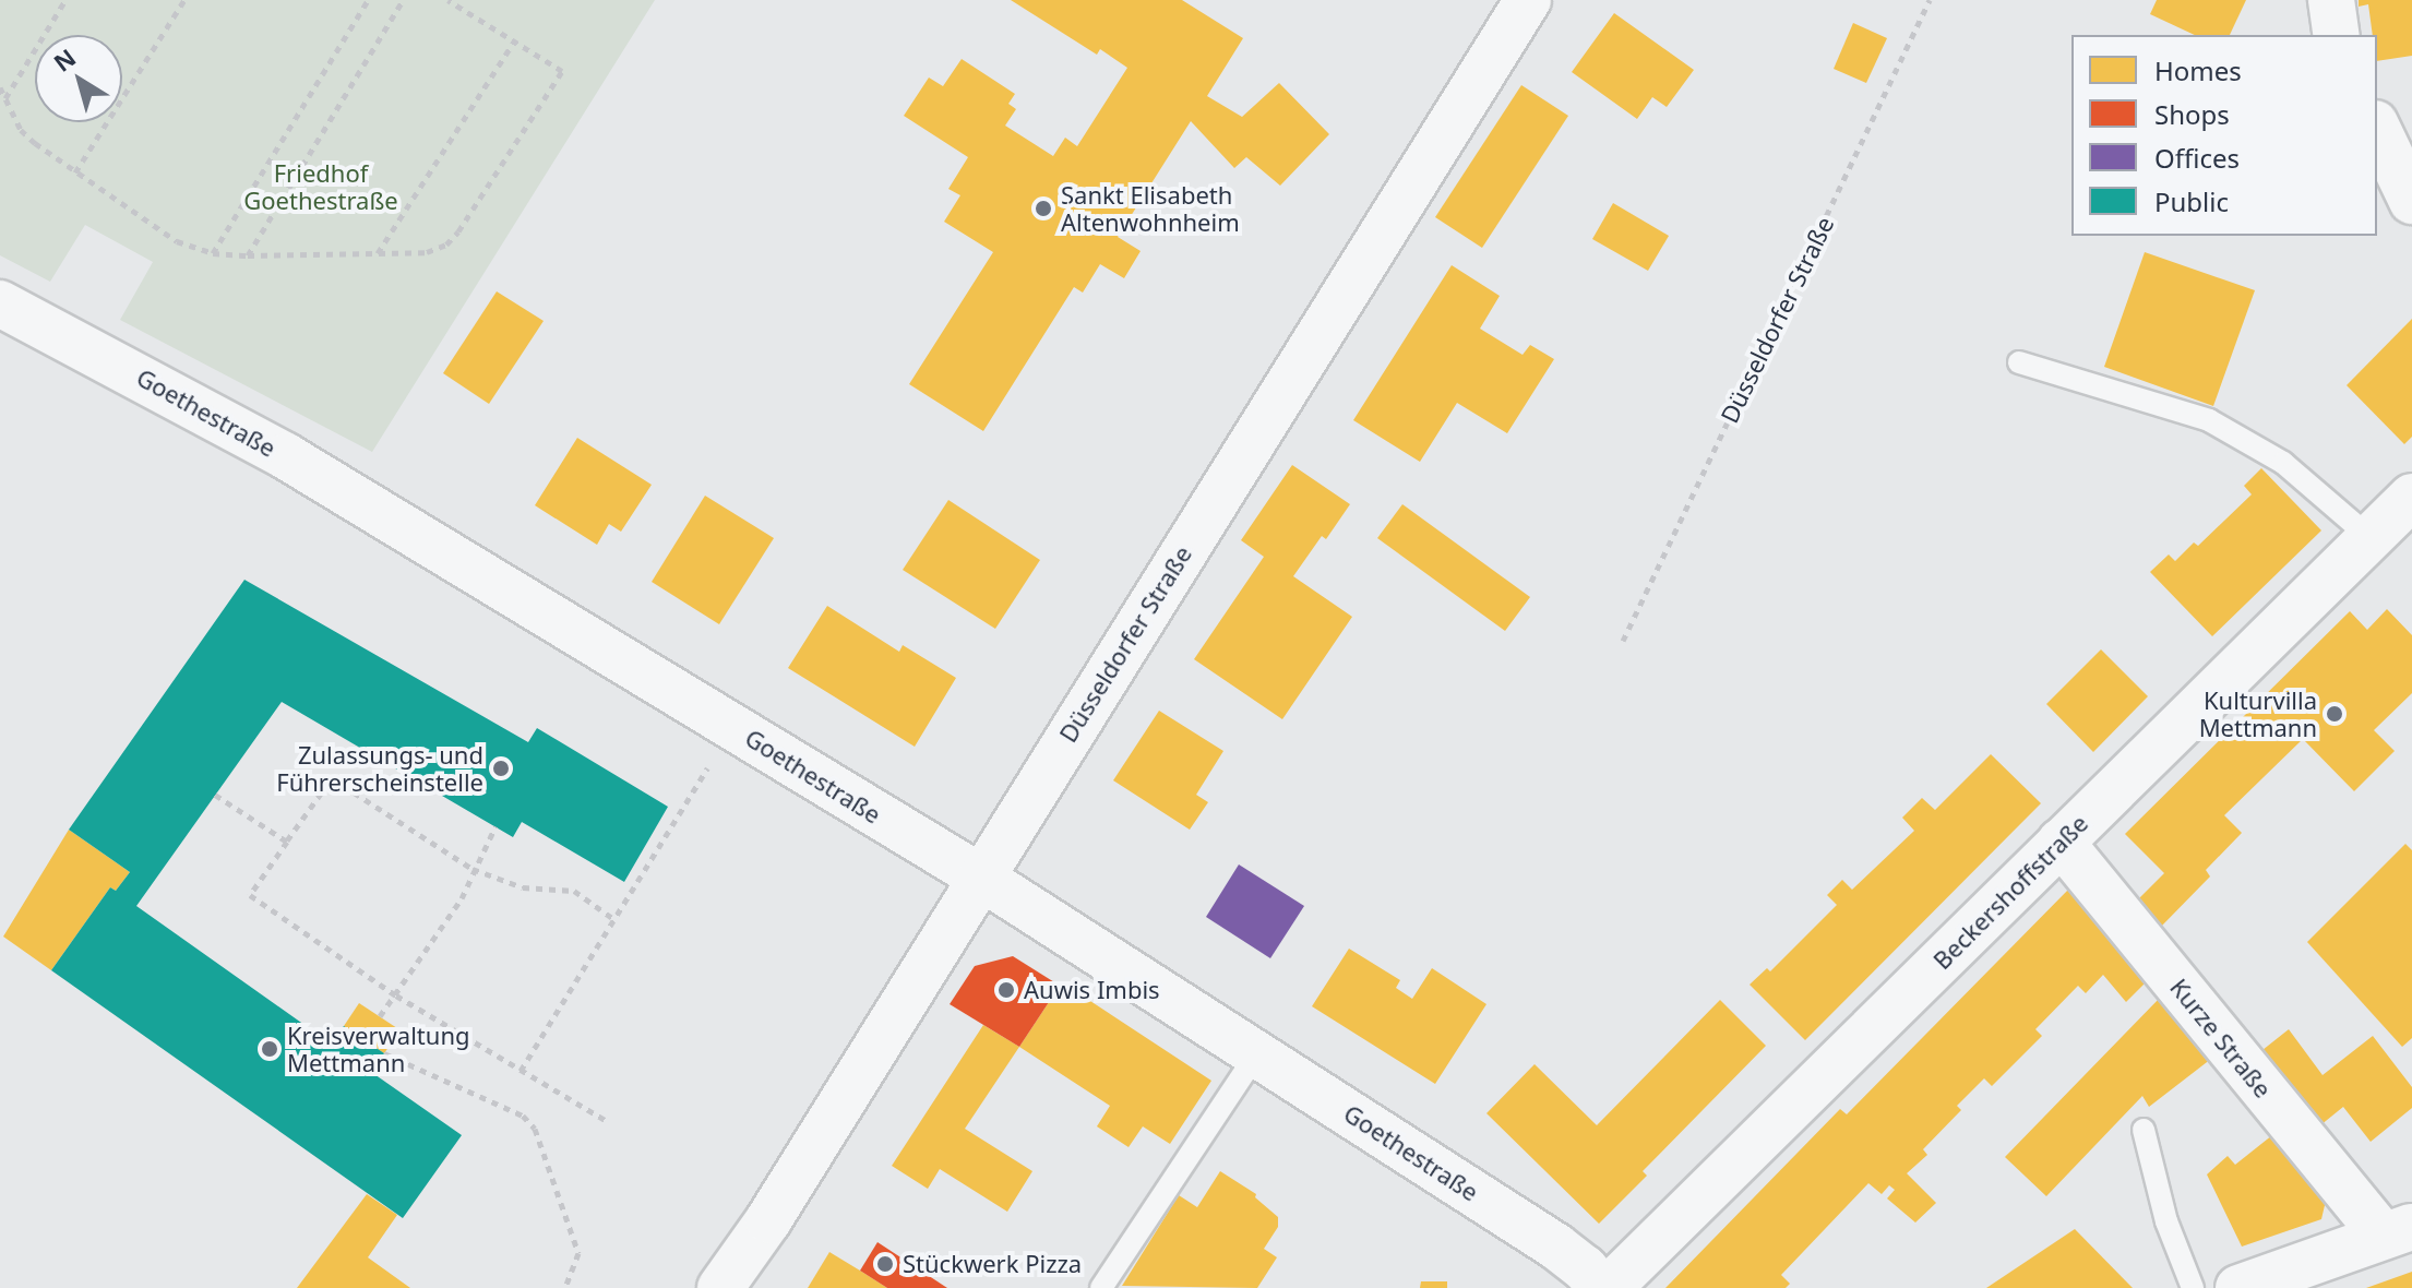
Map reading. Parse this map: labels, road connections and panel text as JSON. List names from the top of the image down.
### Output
{
  "streets": {
    "street": [
      "Düsseldorfer Straße",
      "Goethestraße",
      "Beckershoffstraße",
      "Kurze Straße"
    ]
  },
  "crossings": [
    ["Düsseldorfer Straße", "Goethestraße"],
    ["Beckershoffstraße", "Kurze Straße"]
  ],
  "parks": ["Friedhof Goethestraße"],
  "places": [
    "Sankt Elisabeth Altenwohnheim",
    "Kulturvilla Mettmann",
    "Zulassungs- und Führerscheinstelle",
    "Auwis Imbis",
    "Kreisverwaltung Mettmann",
    "Stückwerk Pizza"
  ],
  "legend": [
    "Homes",
    "Shops",
    "Offices",
    "Public"
  ],
  "north": "top left"
}
